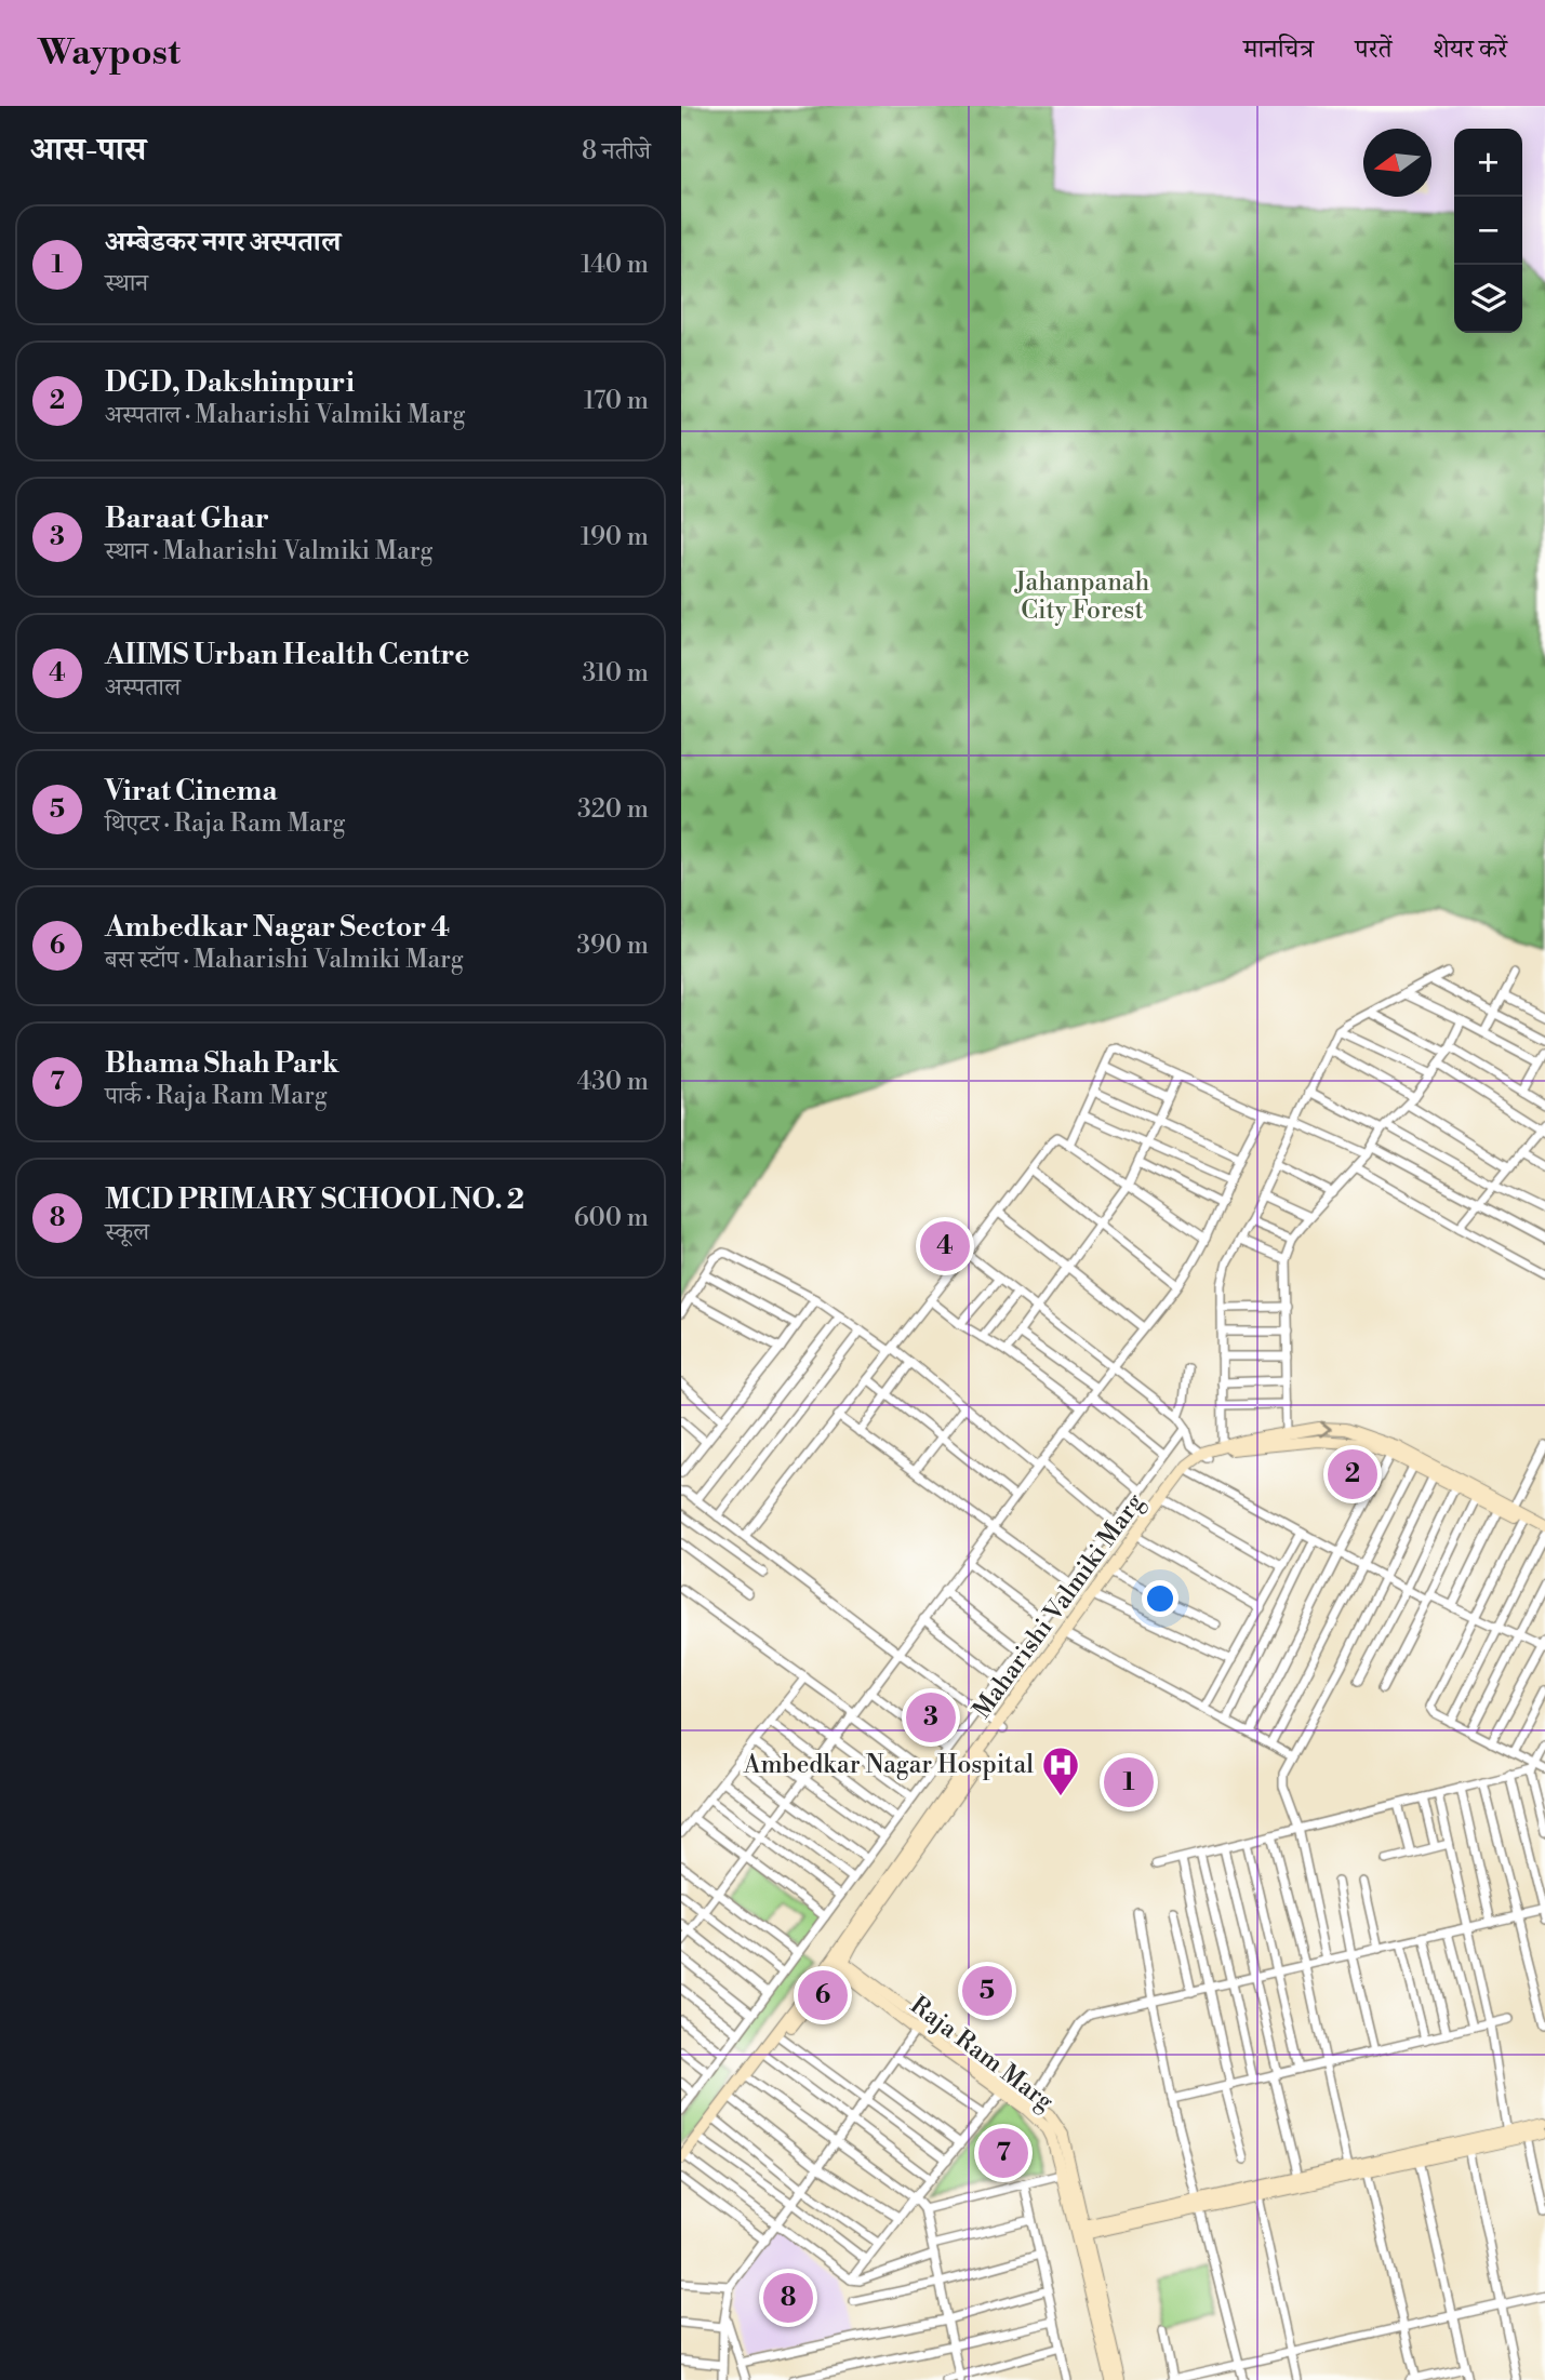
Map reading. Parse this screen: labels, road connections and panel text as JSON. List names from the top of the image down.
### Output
{
  "streets": {
    "street": ["Maharishi Valmiki Marg", "Raja Ram Marg"]
  },
  "crossings": [
    ["Maharishi Valmiki Marg", "Raja Ram Marg"]
  ],
  "parks": ["Jahanpanah City Forest"],
  "places": {
    "hospital": ["Ambedkar Nagar Hospital"]
  },
  "north": "left",
  "page": {
    "header": "Waypost",
    "nav": ["मानचित्र", "परतें", "शेयर करें"],
    "heading": ["आस-पास", "8 नतीजे"],
    "map_buttons": ["+", "−"],
    "list": [
      {
        "mark": "1",
        "name": "अम्बेडकर नगर अस्पताल",
        "note": "स्थान",
        "value": "140 m"
      },
      {
        "mark": "2",
        "name": "DGD, Dakshinpuri",
        "note": "अस्पताल · Maharishi Valmiki Marg",
        "value": "170 m"
      },
      {
        "mark": "3",
        "name": "Baraat Ghar",
        "note": "स्थान · Maharishi Valmiki Marg",
        "value": "190 m"
      },
      {
        "mark": "4",
        "name": "AIIMS Urban Health Centre",
        "note": "अस्पताल",
        "value": "310 m"
      },
      {
        "mark": "5",
        "name": "Virat Cinema",
        "note": "थिएटर · Raja Ram Marg",
        "value": "320 m"
      },
      {
        "mark": "6",
        "name": "Ambedkar Nagar Sector 4",
        "note": "बस स्टॉप · Maharishi Valmiki Marg",
        "value": "390 m"
      },
      {
        "mark": "7",
        "name": "Bhama Shah Park",
        "note": "पार्क · Raja Ram Marg",
        "value": "430 m"
      },
      {
        "mark": "8",
        "name": "MCD PRIMARY SCHOOL NO. 2",
        "note": "स्कूल",
        "value": "600 m"
      }
    ],
    "pins": [
      "4",
      "2",
      "3",
      "1",
      "5",
      "6",
      "7",
      "8"
    ]
  }
}
